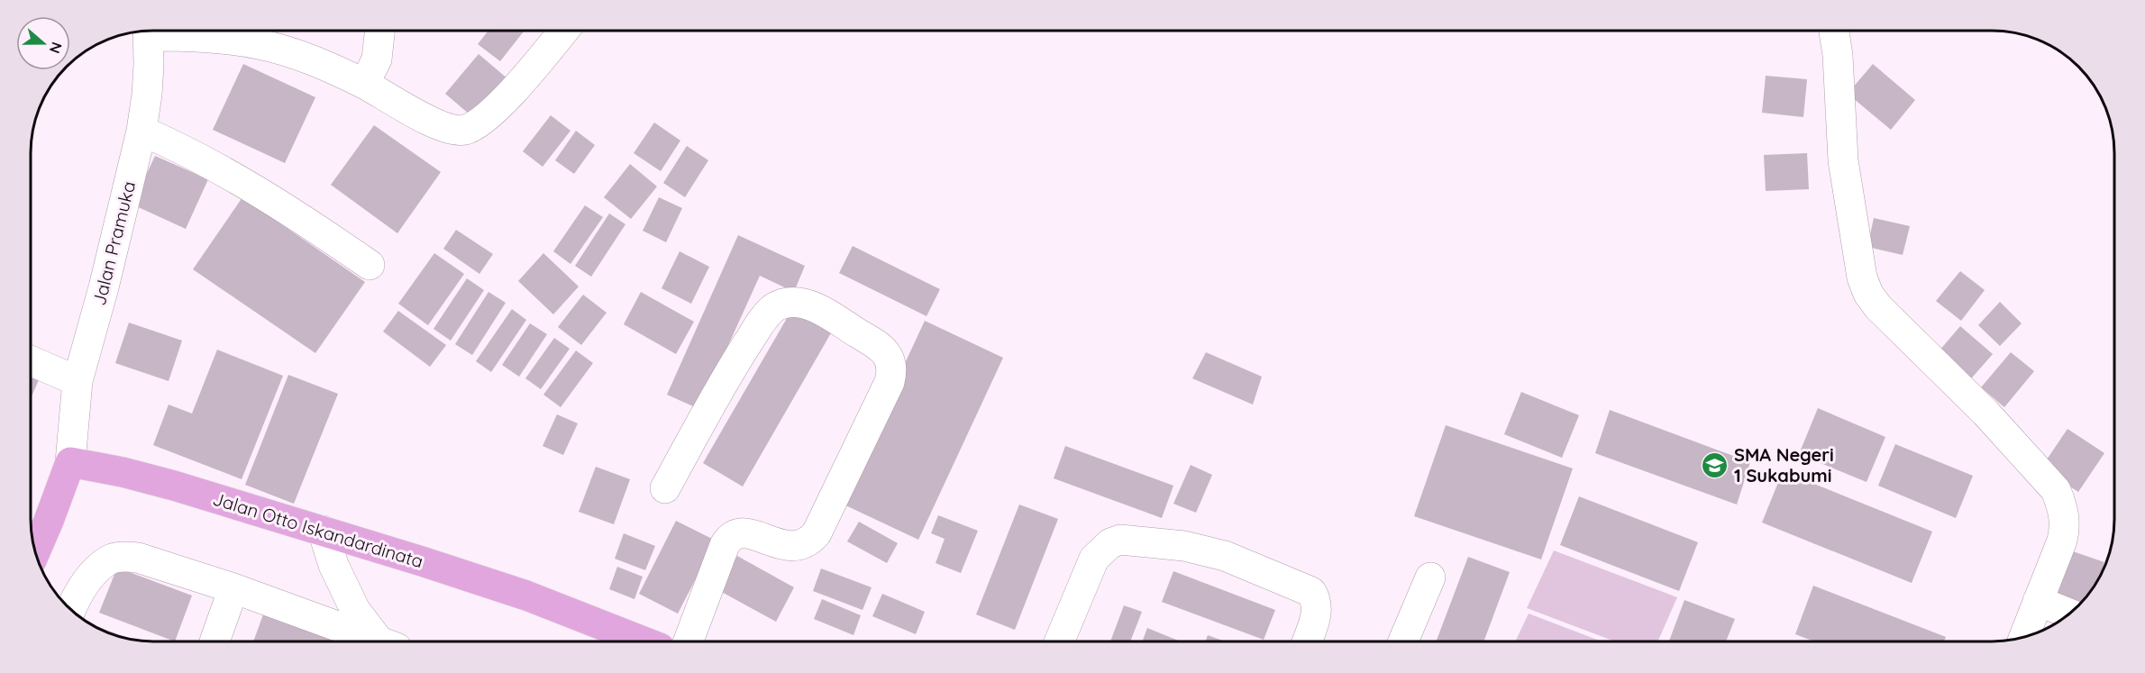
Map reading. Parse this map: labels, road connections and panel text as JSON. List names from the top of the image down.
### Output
{
  "streets": {
    "main road": ["Jalan Otto Iskandardinata"],
    "street": ["Jalan Pramuka"]
  },
  "crossings": [
    ["Jalan Pramuka", "Jalan Otto Iskandardinata"]
  ],
  "places": {
    "school or university": ["SMA Negeri 1 Sukabumi"]
  },
  "north": "right"
}
